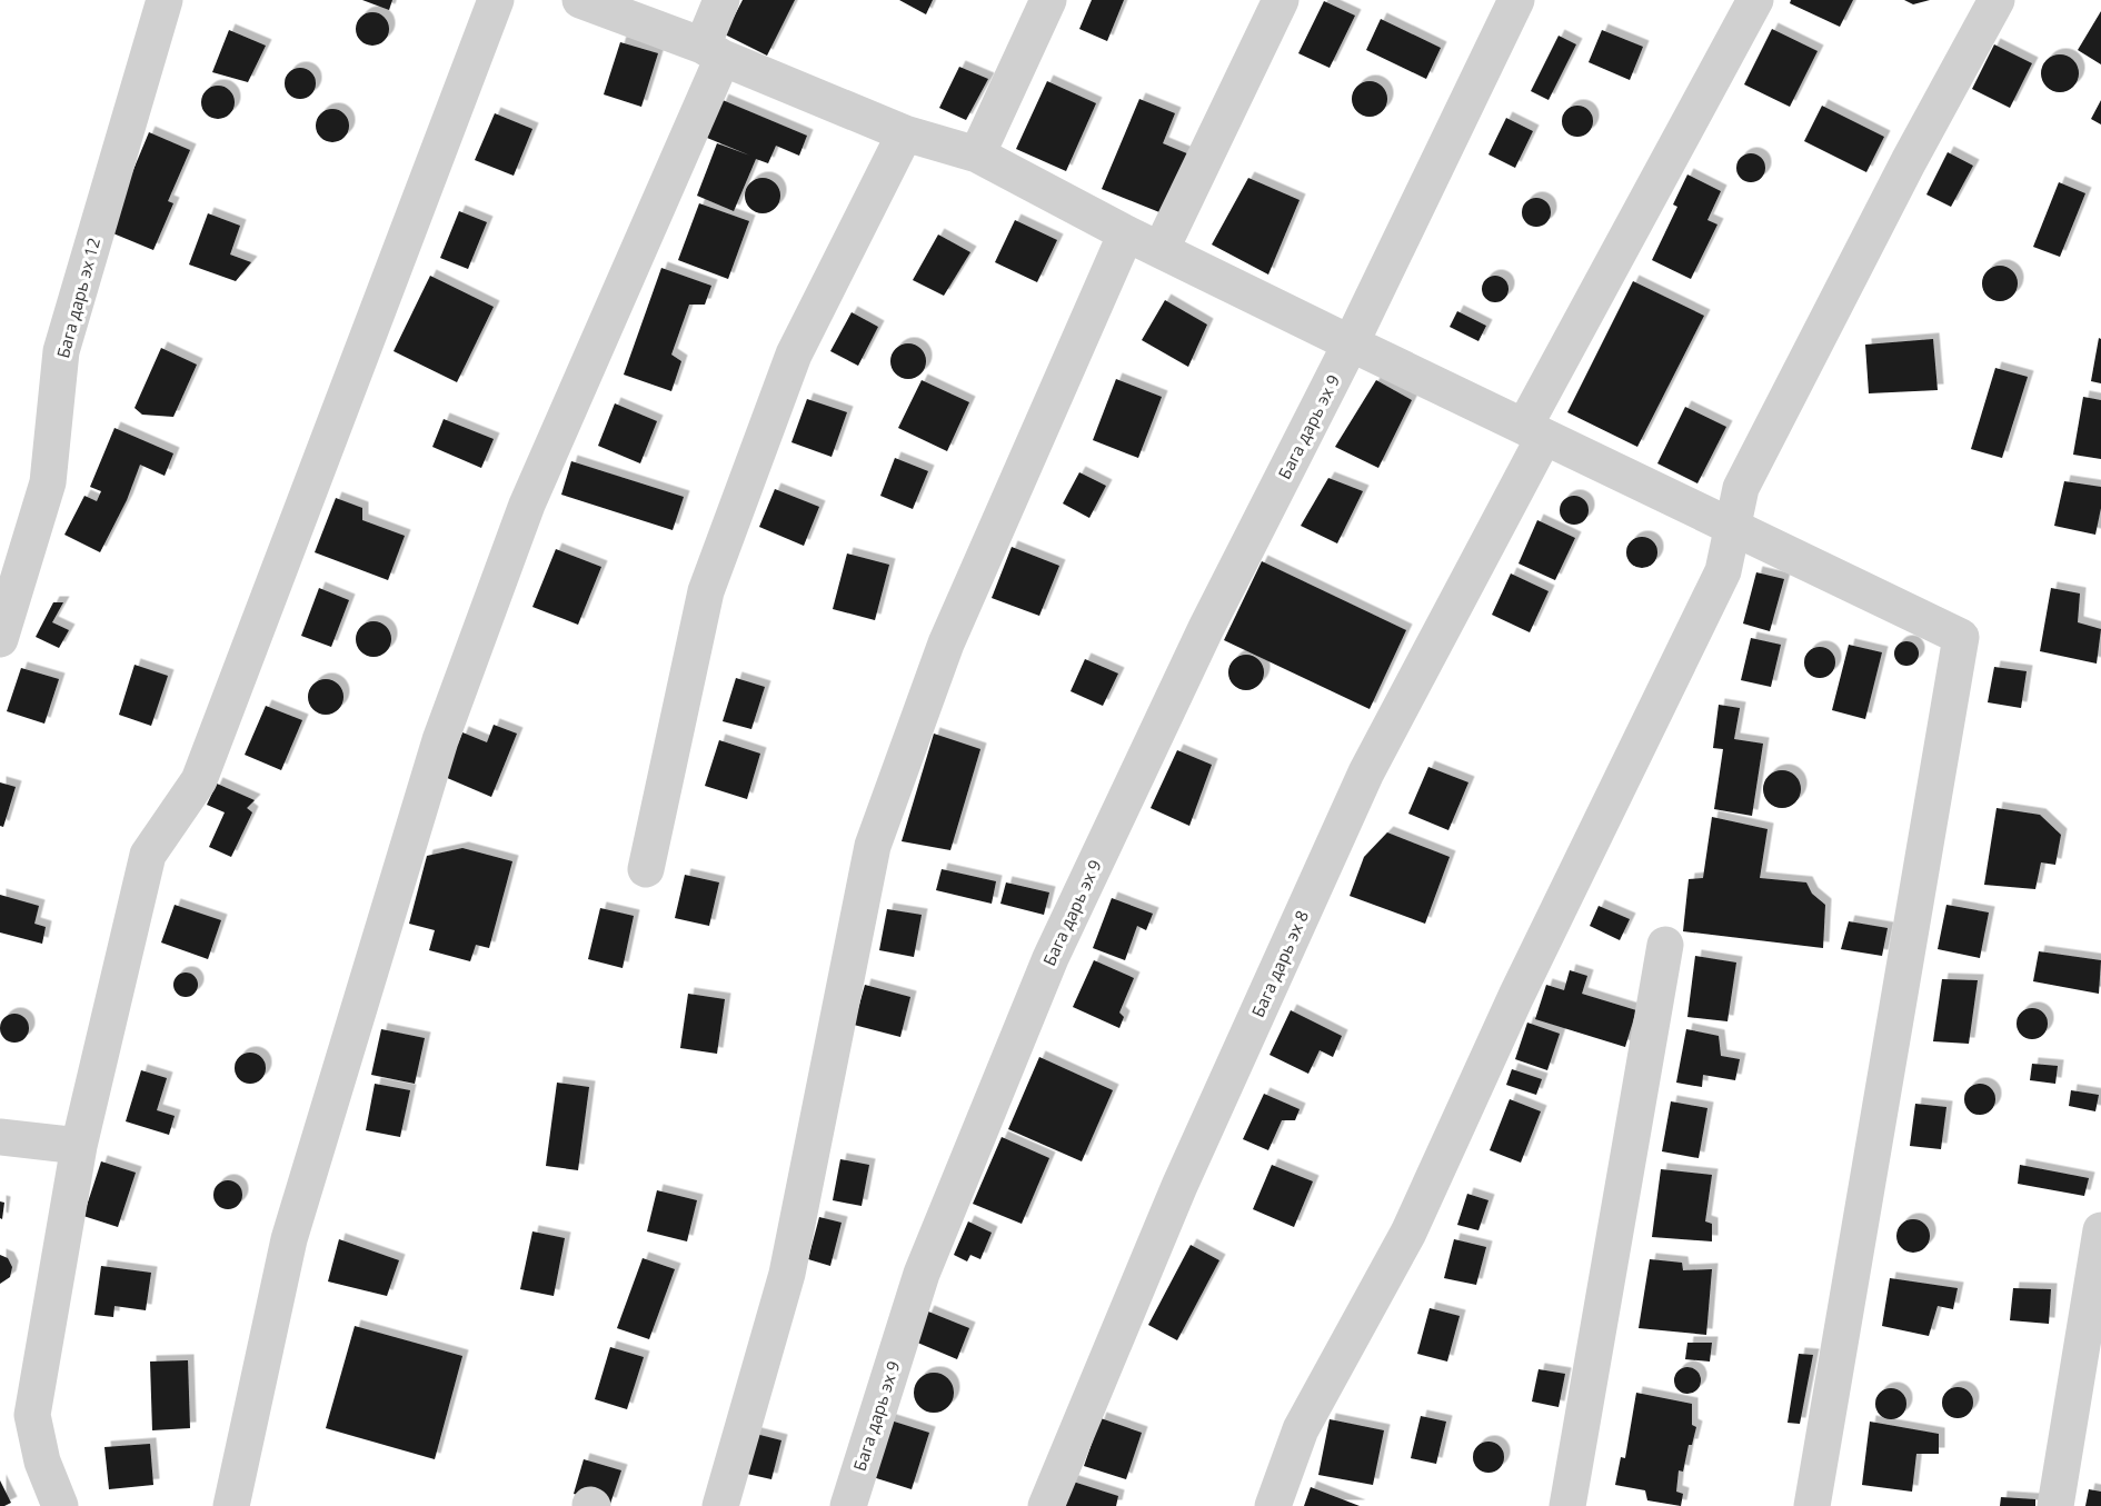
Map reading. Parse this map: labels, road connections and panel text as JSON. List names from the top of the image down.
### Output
{
  "streets": {
    "street": ["Бага дарь эх 12", "Бага дарь эх 9", "Бага дарь эх 8"]
  }
}
